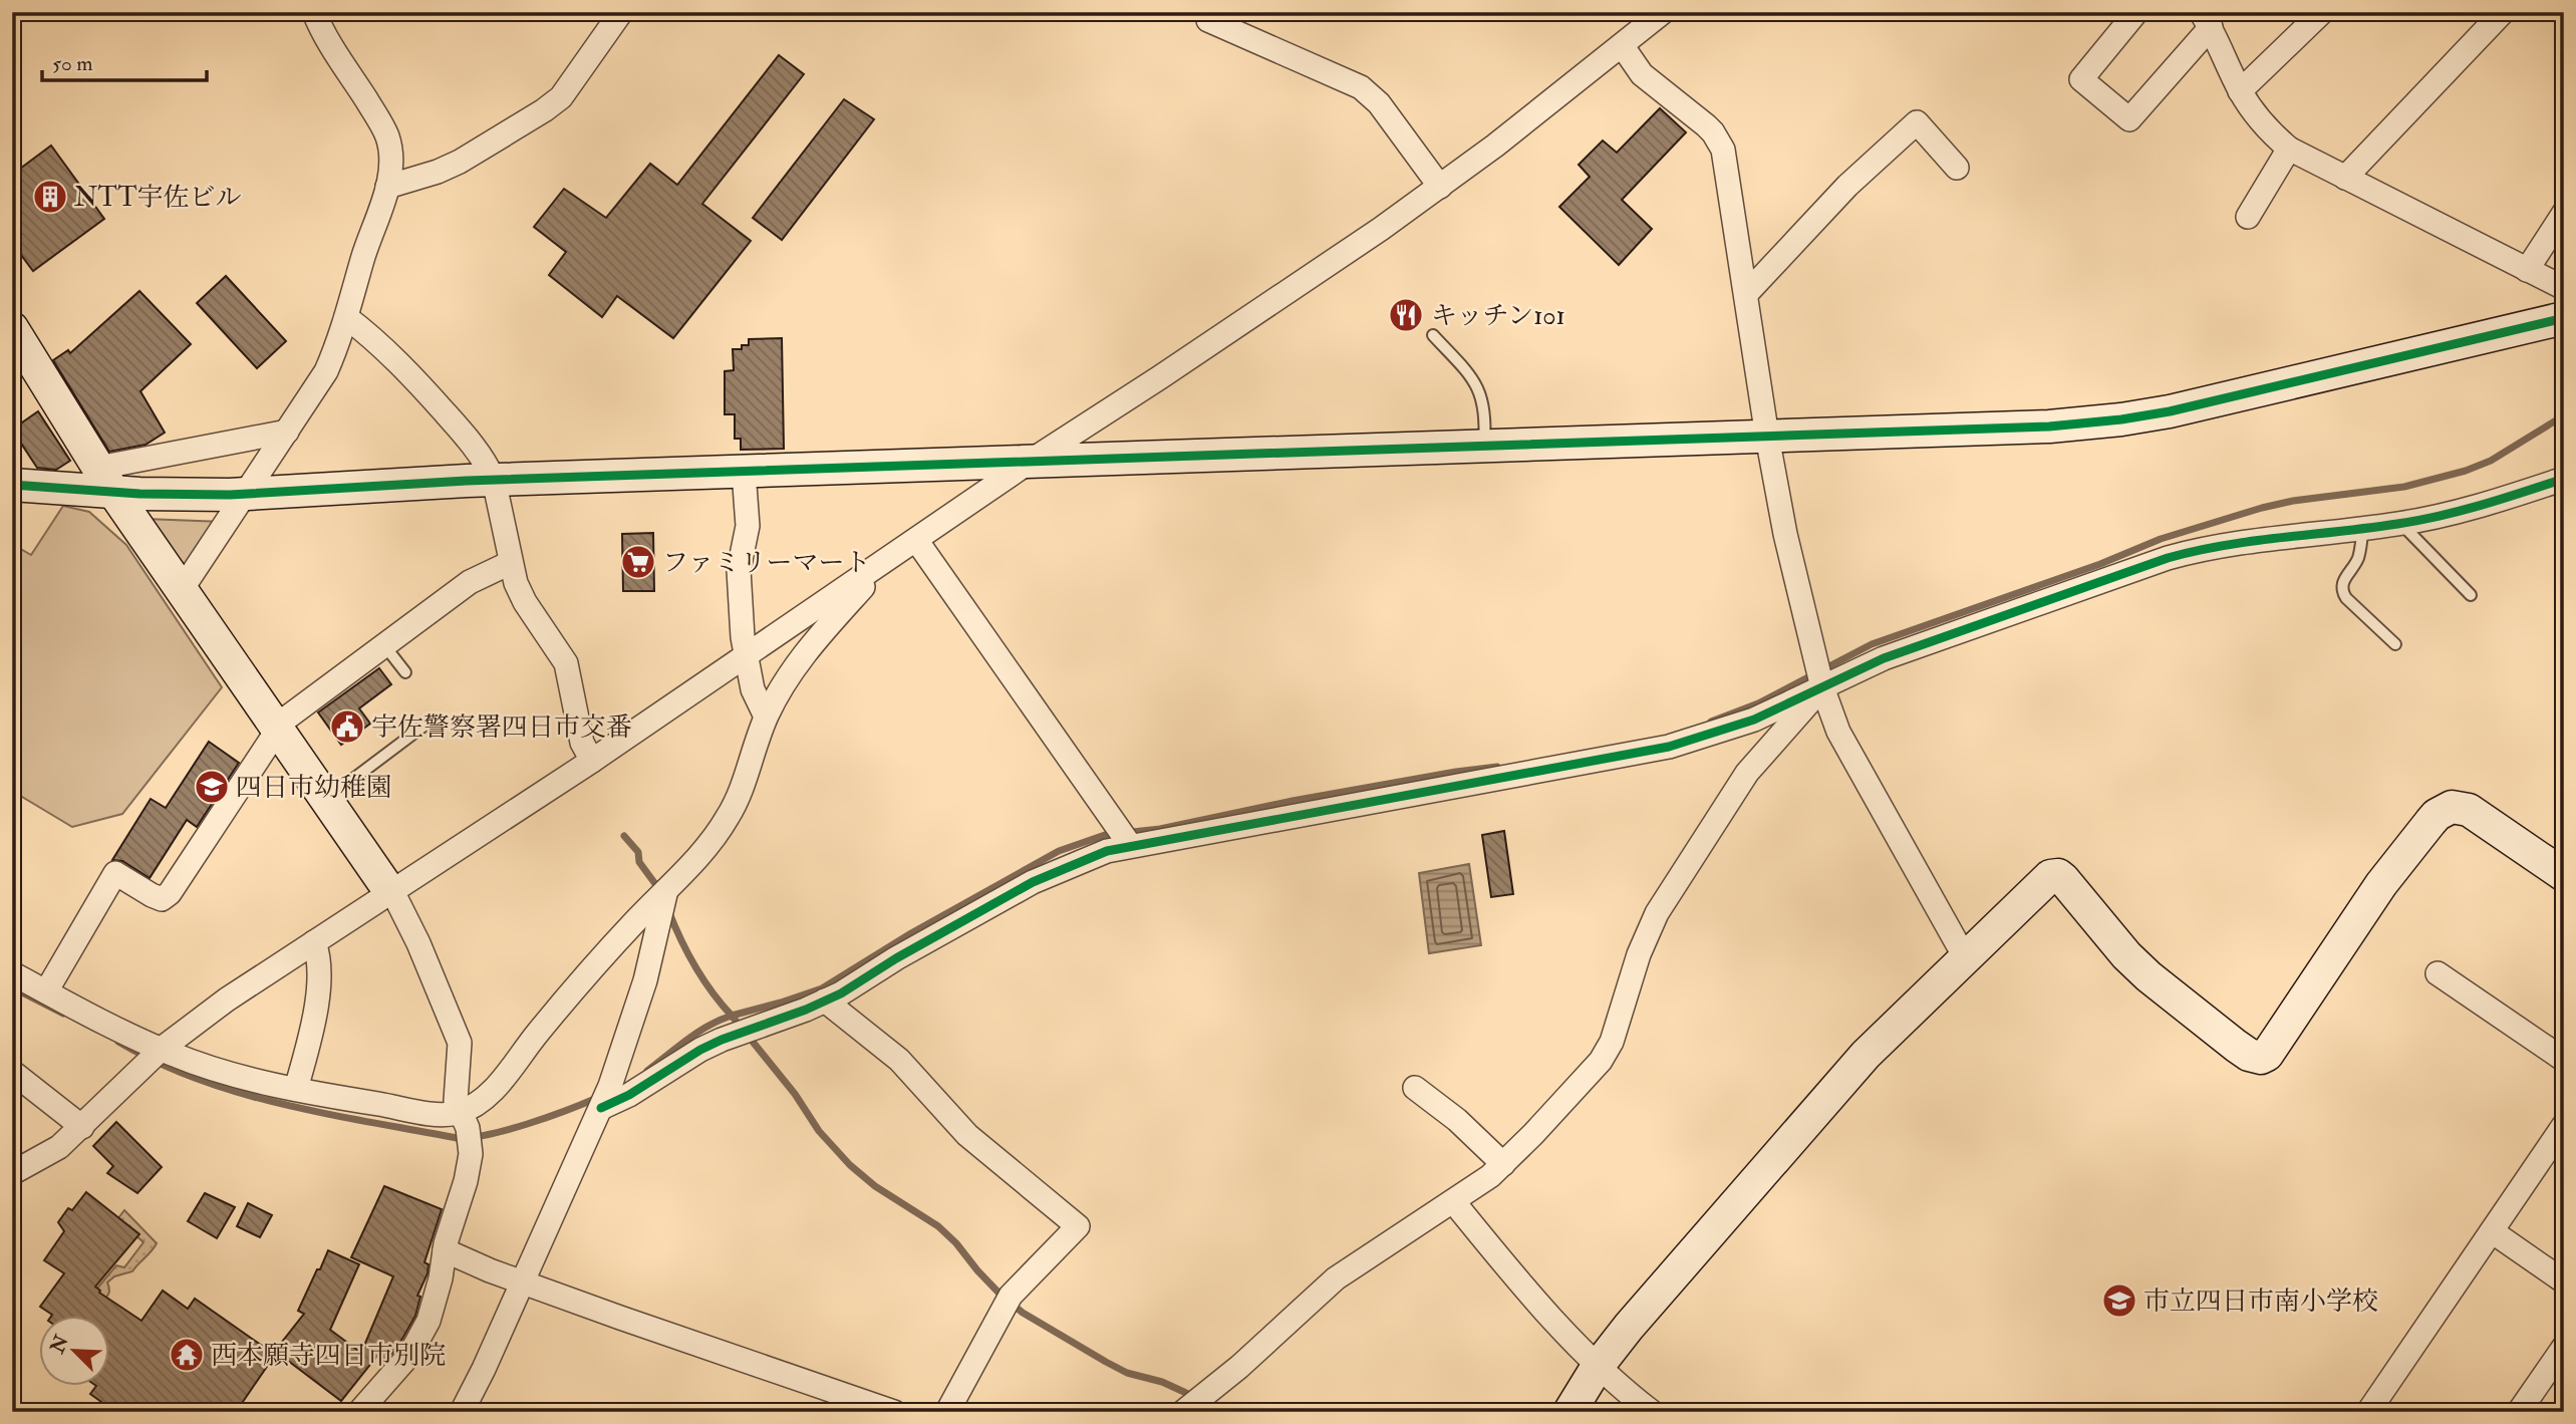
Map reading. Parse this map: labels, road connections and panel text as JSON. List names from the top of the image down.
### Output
{
  "places": {
    "building": ["NTT宇佐ビル"],
    "restaurant": ["キッチン101"],
    "supermarket": ["ファミリーマート"],
    "public building": ["宇佐警察署四日市交番"],
    "school or university": ["四日市幼稚園", "市立四日市南小学校"],
    "temple": ["西本願寺四日市別院"]
  },
  "scale_bar": "50 m",
  "north": "top left"
}
